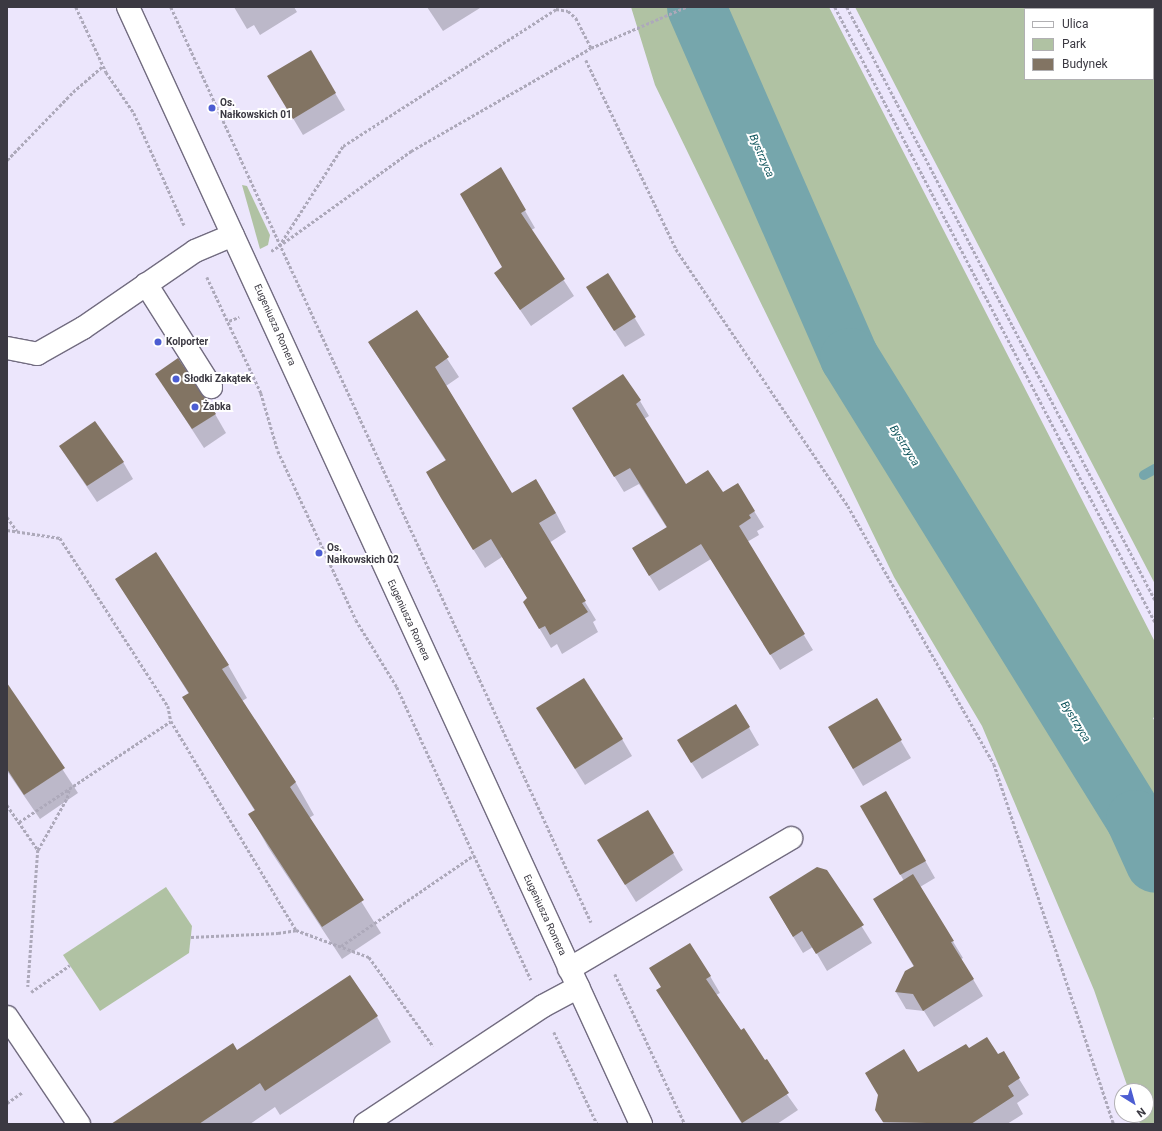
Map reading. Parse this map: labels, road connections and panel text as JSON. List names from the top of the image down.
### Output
{
  "streets": {
    "street": ["Eugeniusza Romera"]
  },
  "water": ["Bystrzyca"],
  "places": [
    "Os. Nałkowskich 01",
    "Kolporter",
    "Słodki Zakątek",
    "Żabka",
    "Os. Nałkowskich 02"
  ],
  "legend": ["Ulica", "Park", "Budynek"],
  "north": "bottom right"
}
